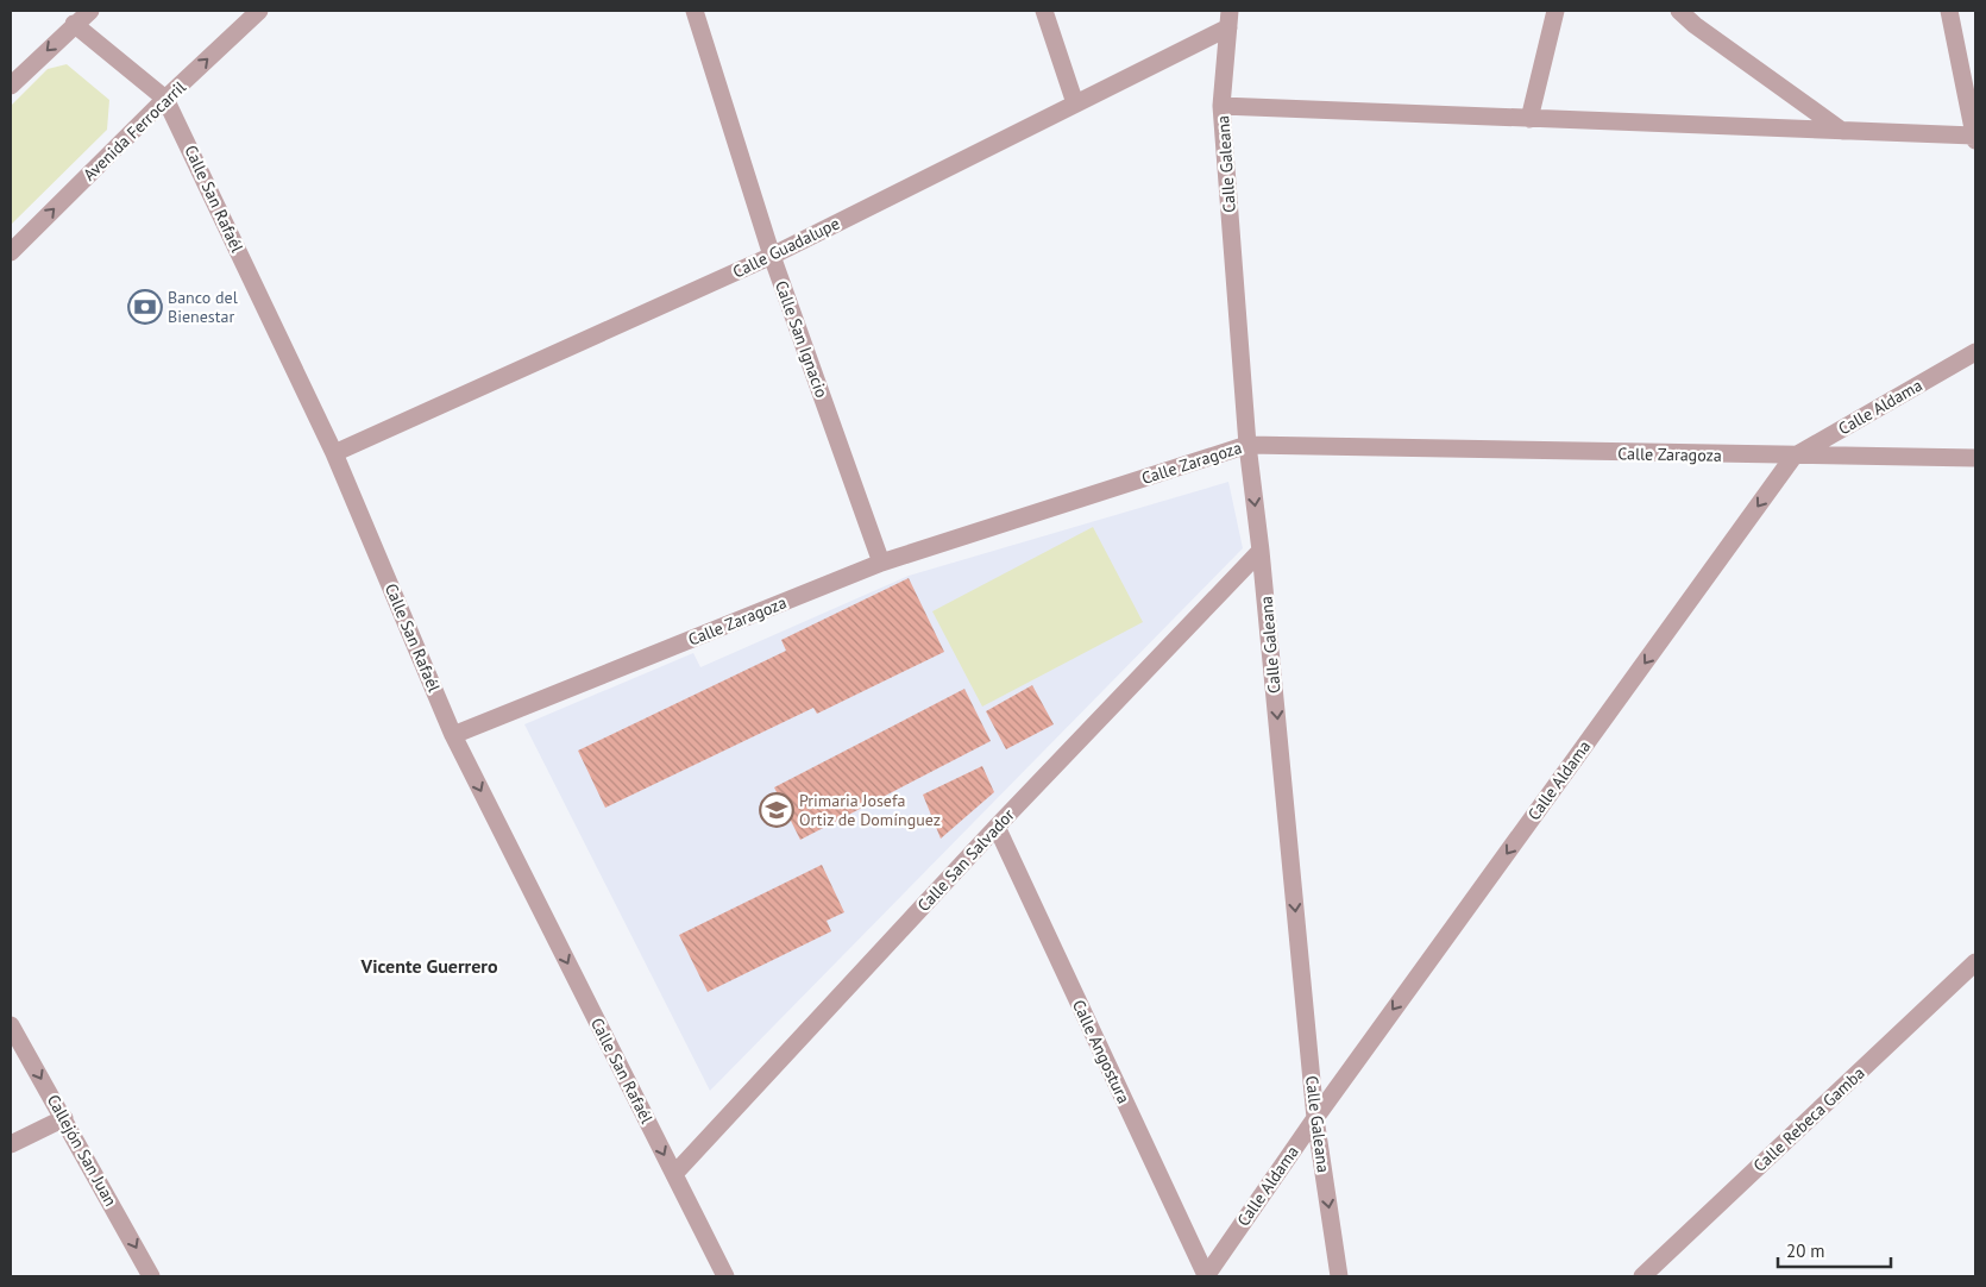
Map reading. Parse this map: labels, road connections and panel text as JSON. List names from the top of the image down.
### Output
{
  "streets": {
    "street": [
      "Avenida Ferrocarril",
      "Calle Galeana",
      "Calle San Rafaél",
      "Calle Guadalupe",
      "Calle San Ignacio",
      "Calle Aldama",
      "Calle Zaragoza",
      "Calle San Salvador",
      "Calle Angostura",
      "Calle Rebeca Gamba",
      "Callejón San Juan"
    ]
  },
  "crossings": [
    ["Avenida Ferrocarril", "Calle San Rafaél"],
    ["Calle Galeana", "Calle Guadalupe"],
    ["Calle Galeana", "Calle Aldama"],
    ["Calle Galeana", "Calle Zaragoza"],
    ["Calle Galeana", "Calle San Salvador"],
    ["Calle San Rafaél", "Calle Guadalupe"],
    ["Calle San Rafaél", "Calle Zaragoza"],
    ["Calle San Rafaél", "Calle San Salvador"],
    ["Calle Guadalupe", "Calle San Ignacio"],
    ["Calle San Ignacio", "Calle Zaragoza"],
    ["Calle Aldama", "Calle Zaragoza"],
    ["Calle Aldama", "Calle Angostura"],
    ["Calle San Salvador", "Calle Angostura"]
  ],
  "one_way": ["Calle Galeana", "Calle Aldama", "Callejón San Juan"],
  "districts": ["Vicente Guerrero"],
  "places": {
    "bank": ["Banco del Bienestar"],
    "school or university": ["Primaria Josefa Ortiz de Domínguez"]
  },
  "scale_bar": "20 m"
}
